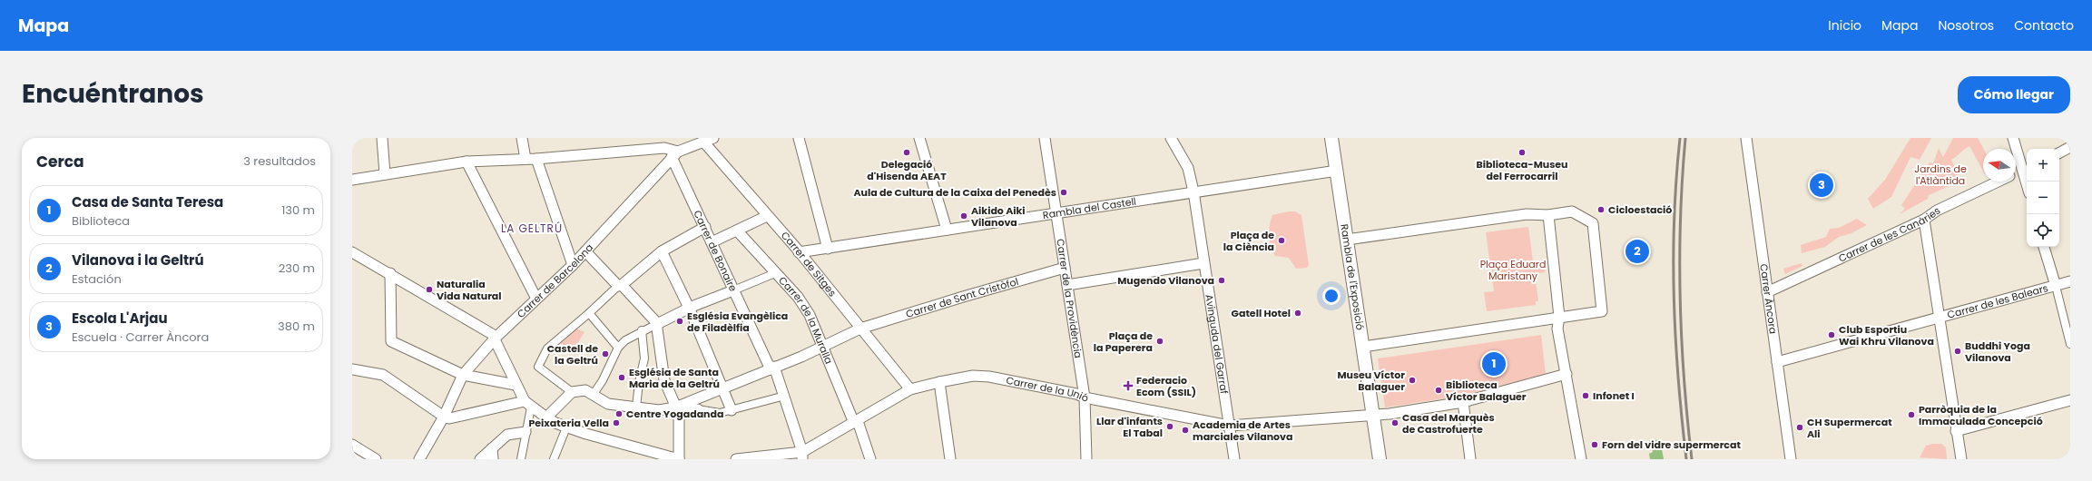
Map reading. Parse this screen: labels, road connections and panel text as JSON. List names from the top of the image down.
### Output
{
  "streets": {
    "street": [
      "Rambla del Castell",
      "Carrer de les Canàries",
      "Carrer de Bonaire",
      "Carrer de Sitges",
      "Rambla de l'Exposició",
      "Carrer de Barcelona",
      "Carrer de Sant Cristòfol",
      "Carrer de la Providència",
      "Carrer Àncora",
      "Carrer de les Balears",
      "Carrer de la Muralla",
      "Avinguda del Garraf",
      "Carrer de la Unió"
    ]
  },
  "crossings": [
    ["Rambla del Castell", "Carrer de Sitges"],
    ["Rambla del Castell", "Rambla de l'Exposició"],
    ["Rambla del Castell", "Carrer de la Providència"],
    ["Rambla del Castell", "Avinguda del Garraf"],
    ["Carrer de les Canàries", "Carrer Àncora"],
    ["Carrer de Bonaire", "Carrer de Barcelona"],
    ["Carrer de Bonaire", "Carrer de Sant Cristòfol"],
    ["Carrer de Bonaire", "Carrer de la Unió"],
    ["Carrer de Sitges", "Carrer de Sant Cristòfol"],
    ["Carrer de Sitges", "Carrer de la Unió"],
    ["Rambla de l'Exposició", "Carrer de la Unió"],
    ["Carrer de Sant Cristòfol", "Carrer de la Providència"],
    ["Carrer de Sant Cristòfol", "Carrer de la Muralla"],
    ["Carrer de la Providència", "Carrer de la Unió"],
    ["Carrer Àncora", "Carrer de les Balears"],
    ["Carrer de la Muralla", "Carrer de la Unió"],
    ["Avinguda del Garraf", "Carrer de la Unió"]
  ],
  "districts": ["LA GELTRÚ"],
  "parks": ["Jardins de l'Atlàntida", "Plaça Eduard Maristany"],
  "places": {
    "other": [
      "Delegació d'Hisenda AEAT",
      "Biblioteca-Museu del Ferrocarril",
      "Aula de Cultura de la Caixa del Penedès",
      "Cicloestació",
      "Aikido Aiki Vilanova",
      "Plaça de la Ciència",
      "Mugendo Vilanova",
      "Naturalia Vida Natural",
      "Gatell Hotel",
      "Església Evangèlica de Filadèlfia",
      "Club Esportiu Wai Khru Vilanova",
      "Plaça de la Paperera",
      "Buddhi Yoga Vilanova",
      "Castell de la Geltrú",
      "Església de Santa Maria de la Geltrú",
      "Museu Víctor Balaguer",
      "Biblioteca Víctor Balaguer",
      "Infonet I",
      "Centre Yogadanda",
      "Parròquia de la Immaculada Concepció",
      "Peixateria Vella",
      "Casa del Marquès de Castrofuerte",
      "Llar d'infants El Tabal",
      "CH Supermercat Ali",
      "Academia de Artes marciales Vilanova",
      "Forn del vidre supermercat"
    ],
    "health": ["Federacio Ecom (SSIL)"]
  },
  "north": "left",
  "page": {
    "header": "Mapa",
    "nav": [
      "Inicio",
      "Mapa",
      "Nosotros",
      "Contacto"
    ],
    "title": "Encuéntranos",
    "buttons": "Cómo llegar",
    "heading": ["Cerca", "3 resultados"],
    "map_buttons": ["+", "−"],
    "pins": ["3", "2", "1"],
    "list": [
      {
        "mark": "1",
        "name": "Casa de Santa Teresa",
        "note": "Biblioteca",
        "value": "130 m"
      },
      {
        "mark": "2",
        "name": "Vilanova i la Geltrú",
        "note": "Estación",
        "value": "230 m"
      },
      {
        "mark": "3",
        "name": "Escola L'Arjau",
        "note": "Escuela · Carrer Àncora",
        "value": "380 m"
      }
    ]
  }
}
